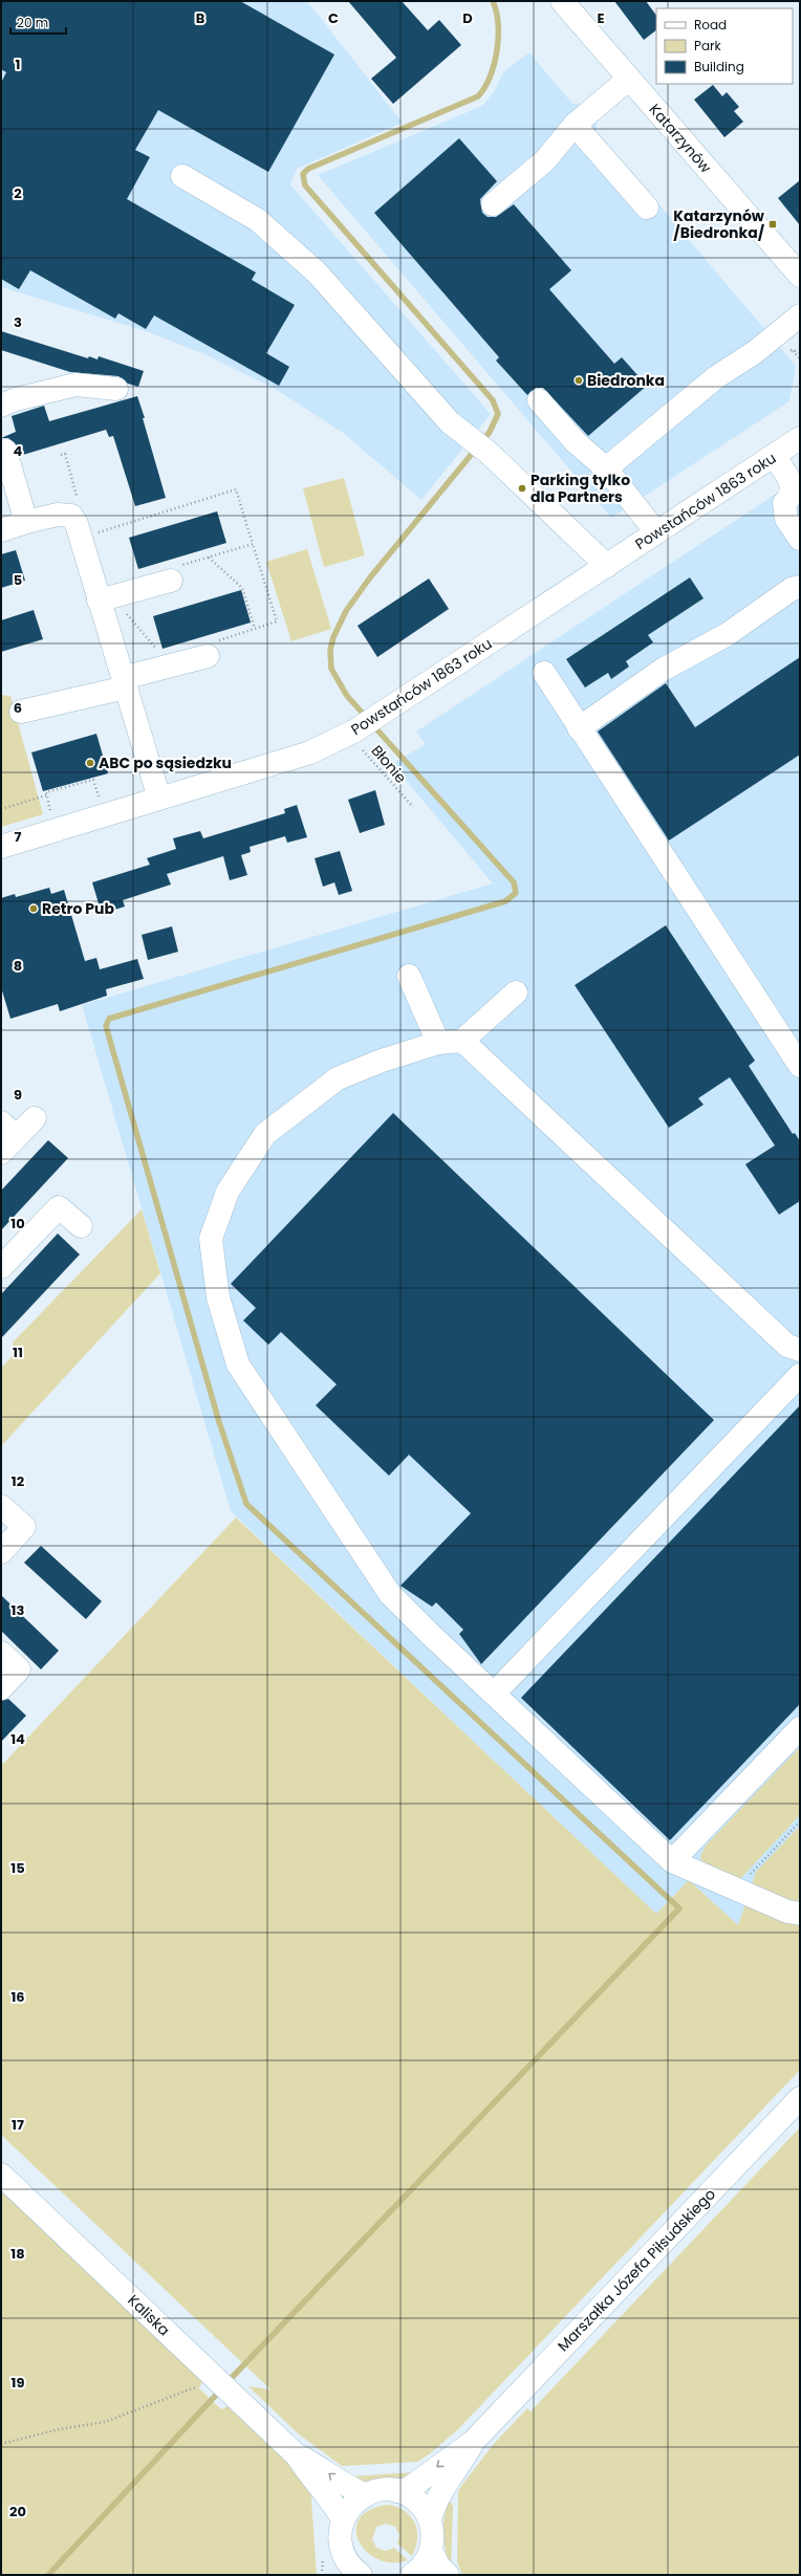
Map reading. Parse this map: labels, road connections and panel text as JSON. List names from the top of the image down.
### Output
{
  "streets": {
    "street": [
      "Katarzynów",
      "Powstańców 1863 roku",
      "Marszałka Józefa Piłsudskiego",
      "Kaliska"
    ],
    "path": ["Błonie"]
  },
  "crossings": [
    ["Powstańców 1863 roku", "Błonie"]
  ],
  "places": {
    "transit": ["Katarzynów /Biedronka/"],
    "other": [
      "Biedronka",
      "Parking tylko dla Partners",
      "ABC po sąsiedzku",
      "Retro Pub"
    ]
  },
  "legend": ["Road", "Park", "Building"],
  "scale_bar": "20 m",
  "grid": {
    "columns": [
      "B",
      "C",
      "D",
      "E"
    ],
    "rows": [
      "1",
      "2",
      "3",
      "4",
      "5",
      "6",
      "7",
      "8",
      "9",
      "10",
      "11",
      "12",
      "13",
      "14",
      "15",
      "16",
      "17",
      "18",
      "19",
      "20"
    ]
  }
}
